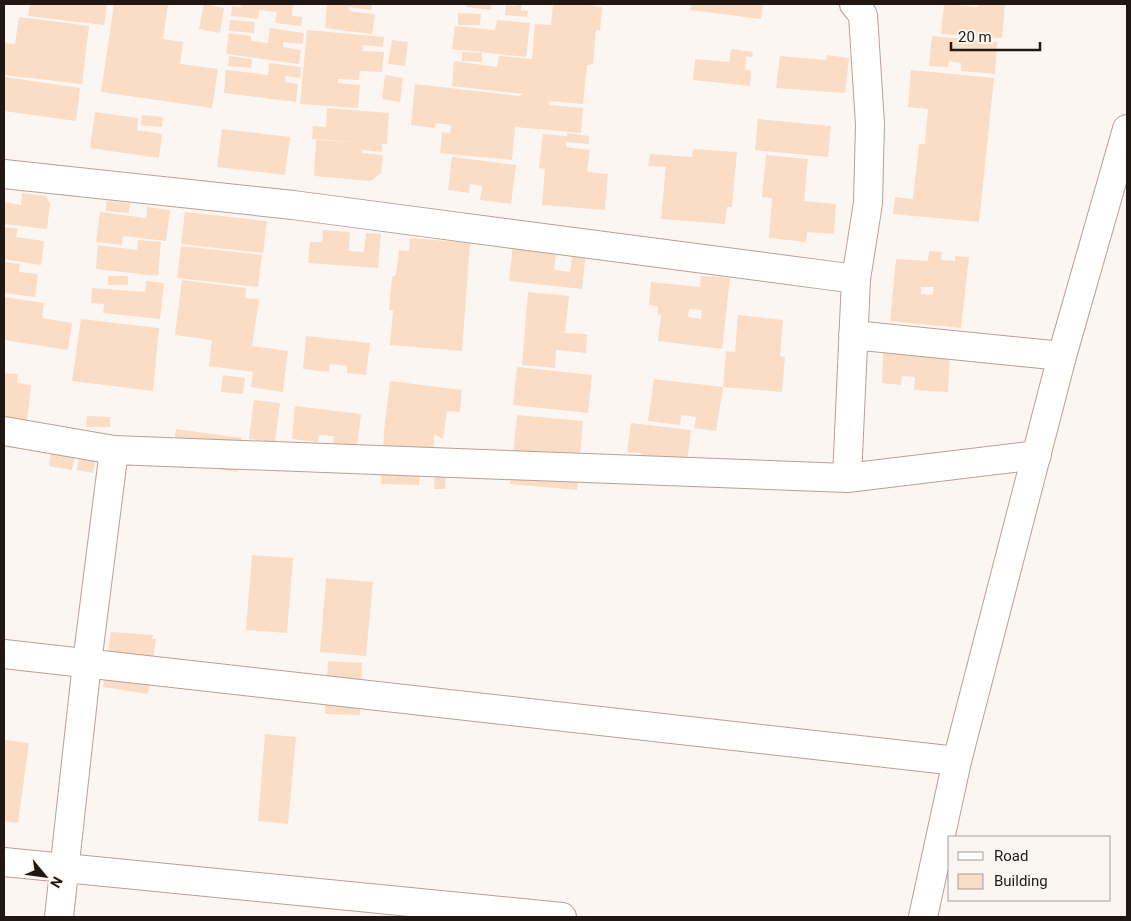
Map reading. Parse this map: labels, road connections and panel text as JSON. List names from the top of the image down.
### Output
{
  "legend": ["Road", "Building"],
  "scale_bar": "20 m",
  "north": "bottom right"
}
